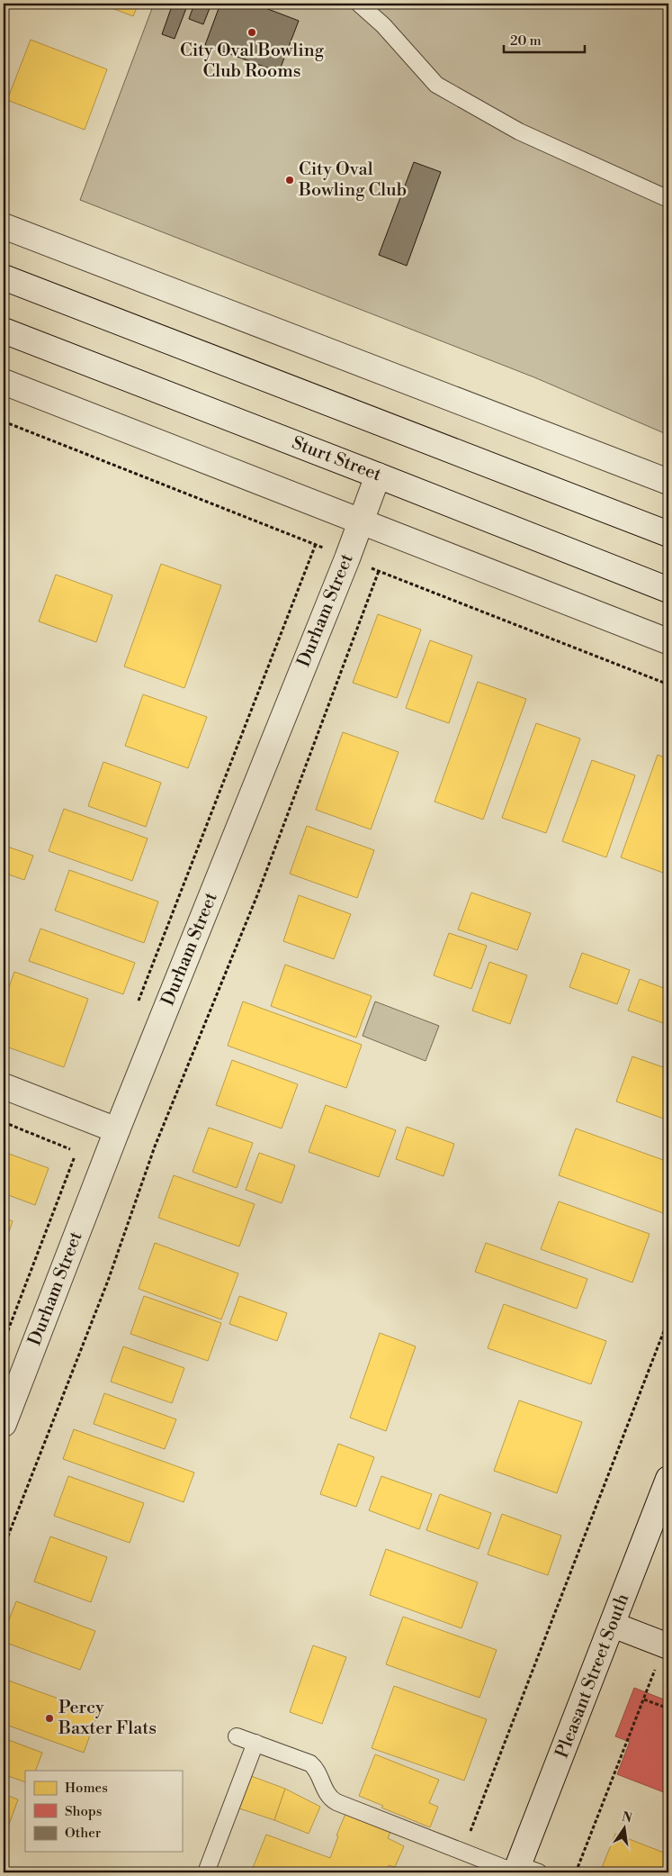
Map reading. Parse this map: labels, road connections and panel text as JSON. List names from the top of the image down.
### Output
{
  "streets": {
    "street": ["Sturt Street", "Durham Street", "Pleasant Street South"]
  },
  "crossings": [
    ["Sturt Street", "Durham Street"]
  ],
  "places": ["City Oval Bowling Club Rooms", "City Oval Bowling Club", "Percy Baxter Flats"],
  "legend": ["Homes", "Shops", "Other"],
  "scale_bar": "20 m",
  "north": "top"
}
